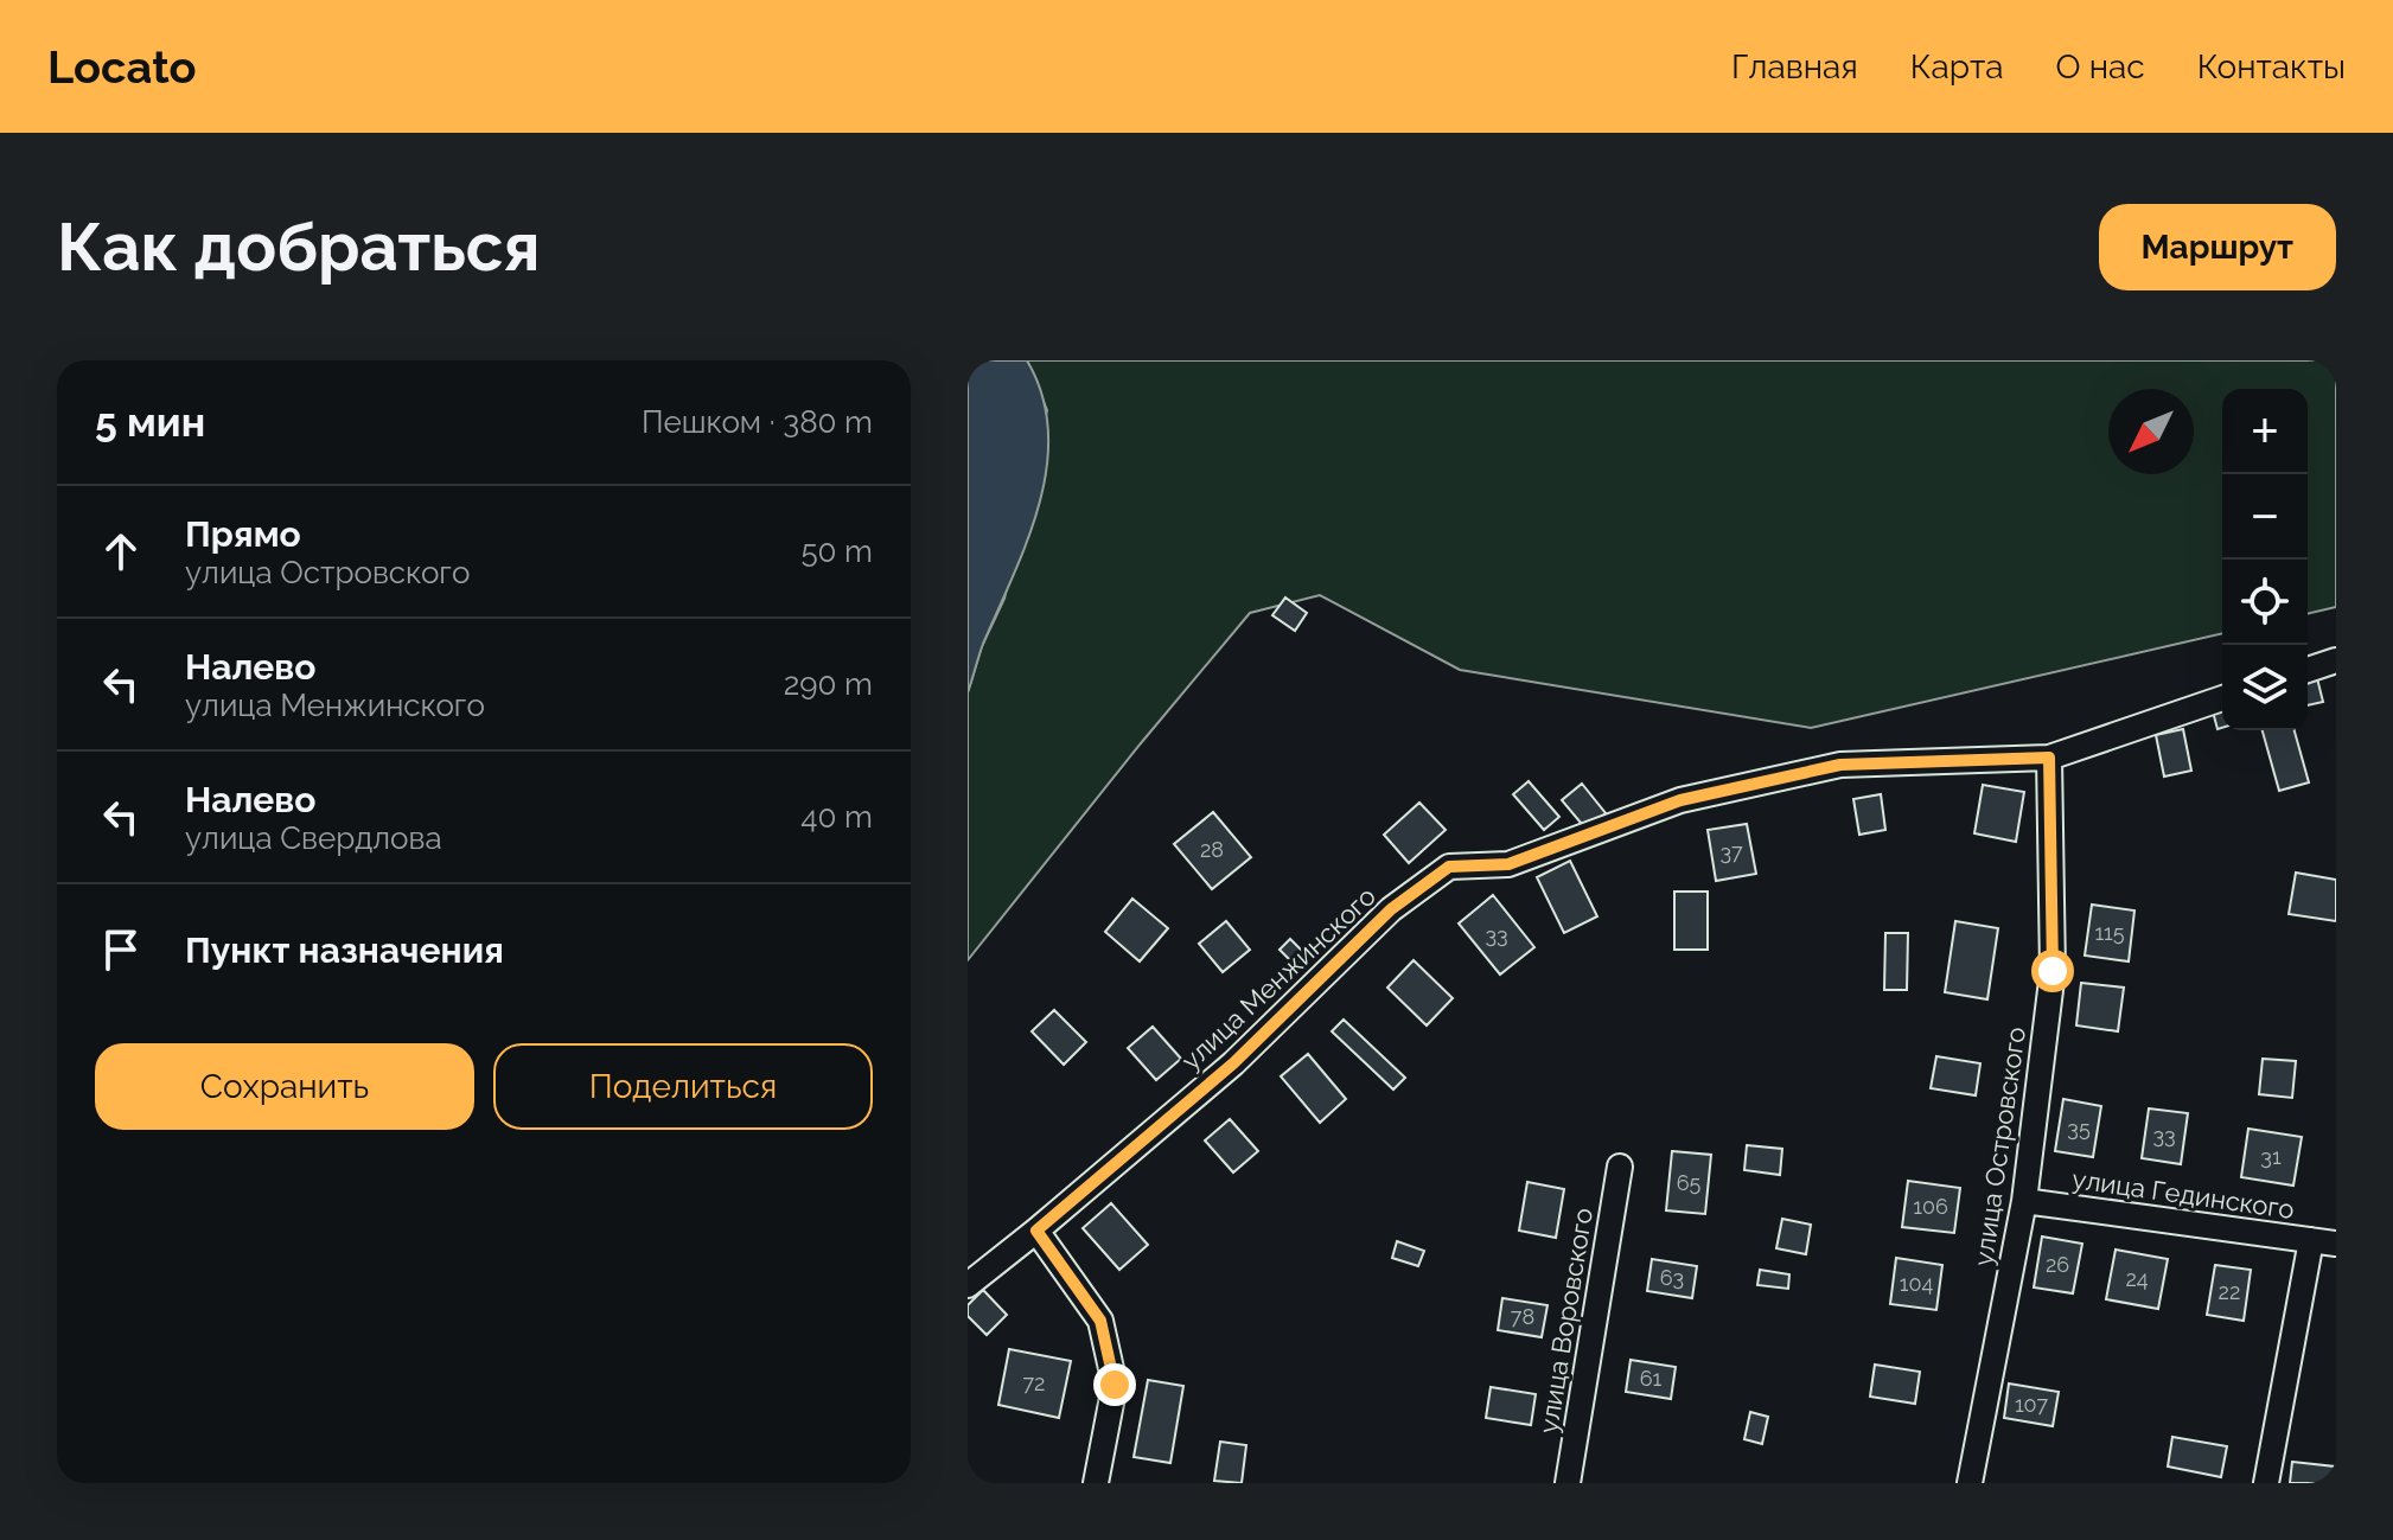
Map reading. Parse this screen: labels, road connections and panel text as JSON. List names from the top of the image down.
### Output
{
  "streets": {
    "street": [
      "улица Менжинского",
      "улица Островского",
      "улица Гединского",
      "улица Воровского"
    ]
  },
  "crossings": [
    ["улица Менжинского", "улица Островского"],
    ["улица Островского", "улица Гединского"]
  ],
  "house_numbers": [
    "28",
    "37",
    "115",
    "33",
    "35",
    "33",
    "31",
    "65",
    "106",
    "26",
    "63",
    "24",
    "104",
    "22",
    "78",
    "61",
    "72",
    "107"
  ],
  "north": "bottom left",
  "page": {
    "header": "Locato",
    "nav": [
      "Главная",
      "Карта",
      "О нас",
      "Контакты"
    ],
    "buttons": [
      "Маршрут",
      ["Сохранить", "Поделиться"]
    ],
    "title": "Как добраться",
    "heading": ["5 мин", "Пешком · 380 m"],
    "map_buttons": ["+", "−"],
    "list": [
      ["Прямо", "улица Островского", "50 m"],
      ["Налево", "улица Менжинского", "290 m"],
      ["Налево", "улица Свердлова", "40 m"],
      "Пункт назначения"
    ]
  }
}
